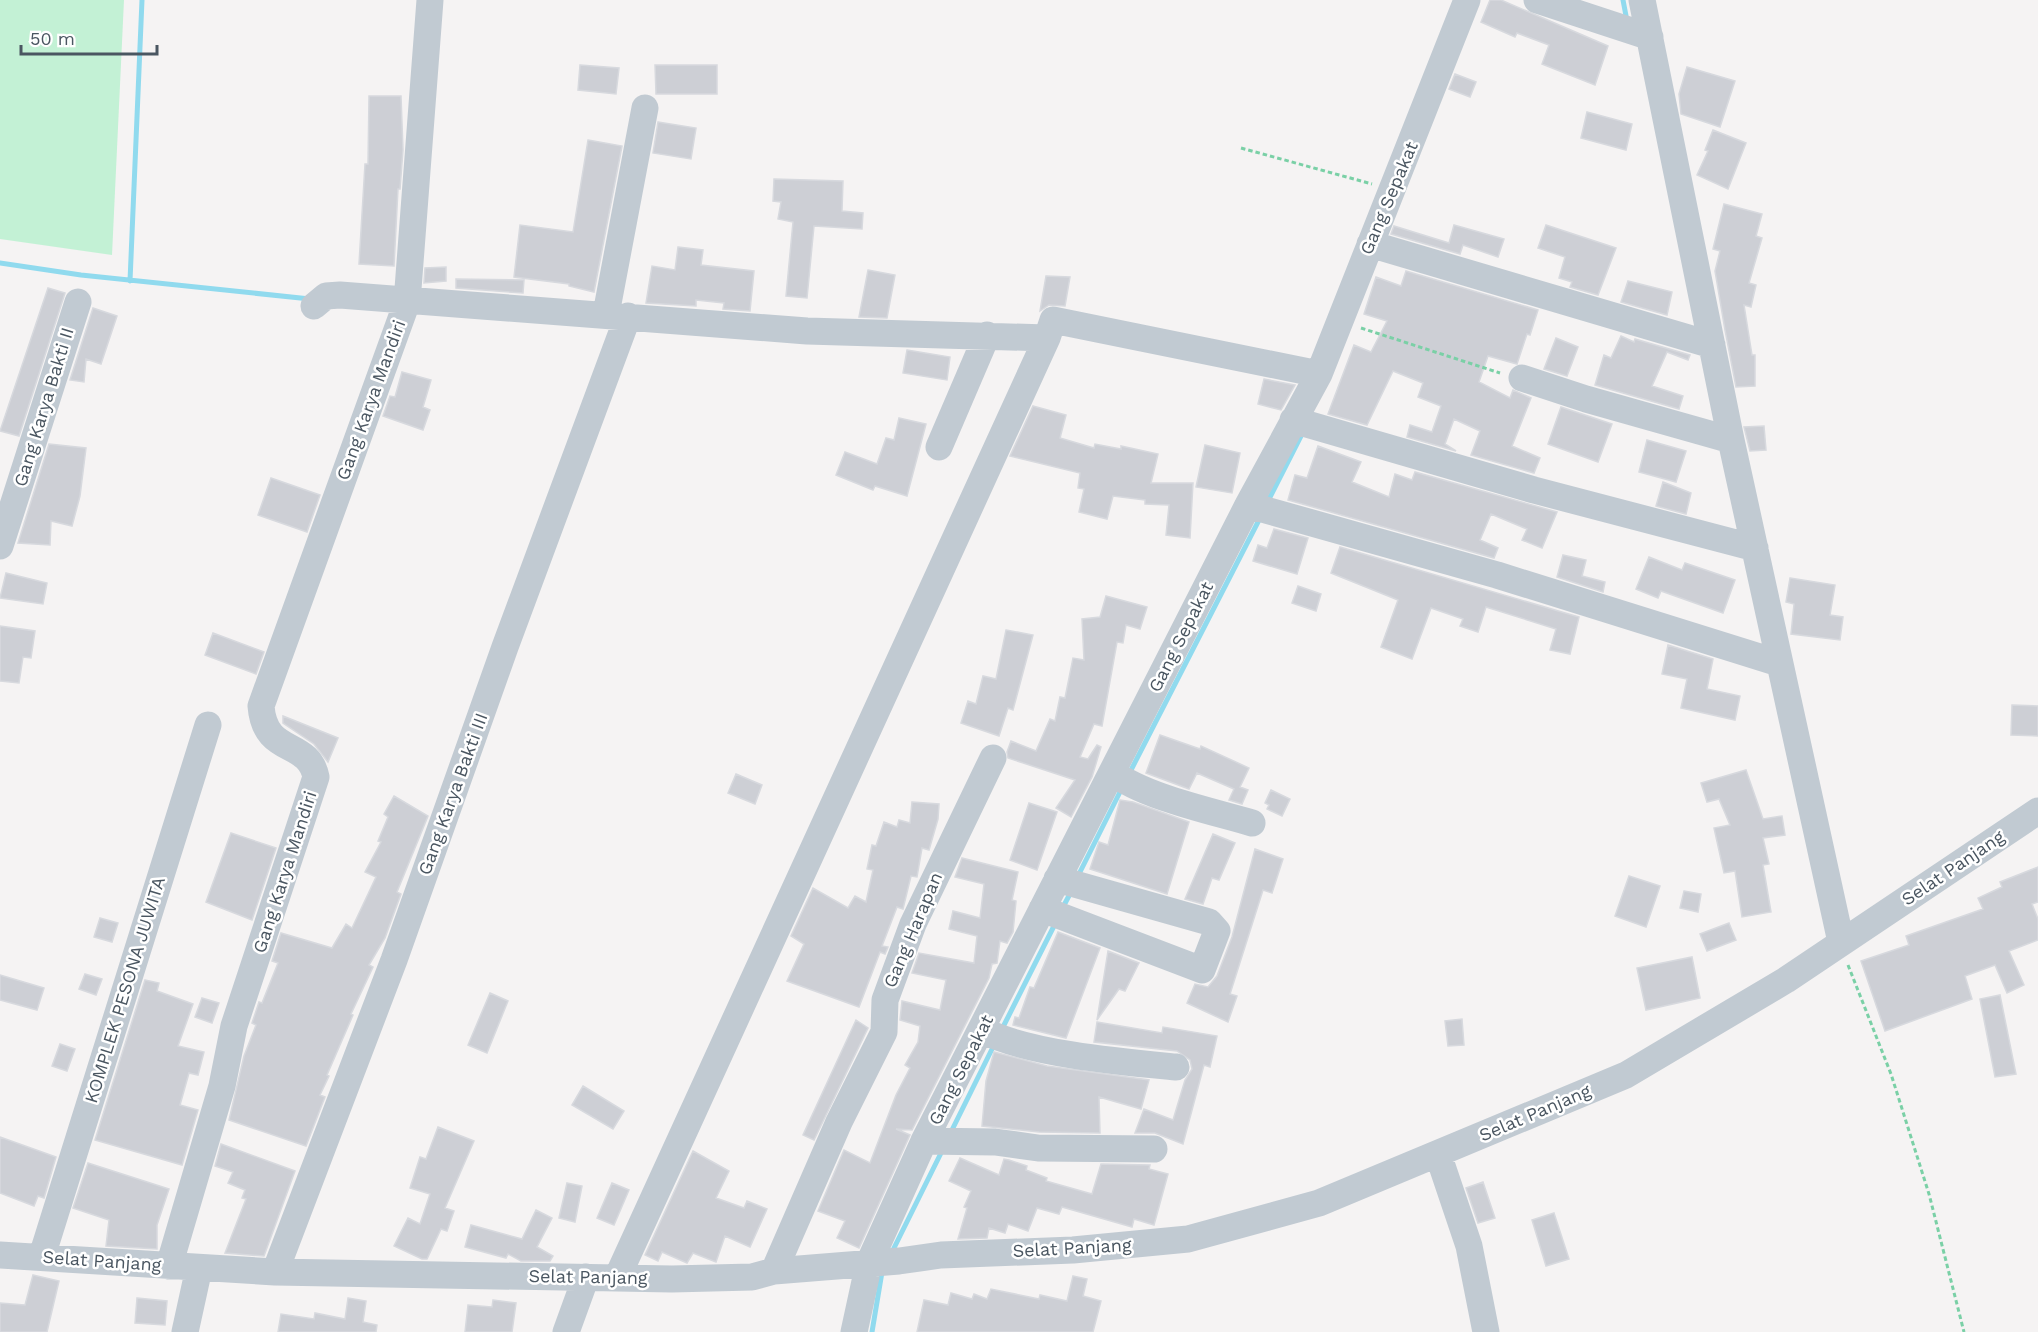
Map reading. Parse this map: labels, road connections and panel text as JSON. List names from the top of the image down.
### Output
{
  "streets": {
    "street": [
      "Gang Sepakat",
      "Gang Karya Mandiri",
      "Gang Karya Bakti II",
      "Gang Karya Bakti III",
      "Selat Panjang",
      "Gang Harapan",
      "KOMPLEK PESONA JUWITA"
    ]
  },
  "crossings": [
    ["Gang Sepakat", "Selat Panjang"],
    ["Gang Karya Mandiri", "Selat Panjang"],
    ["Gang Karya Bakti III", "Selat Panjang"],
    ["Selat Panjang", "Gang Harapan"],
    ["Selat Panjang", "KOMPLEK PESONA JUWITA"]
  ],
  "scale_bar": "50 m"
}
